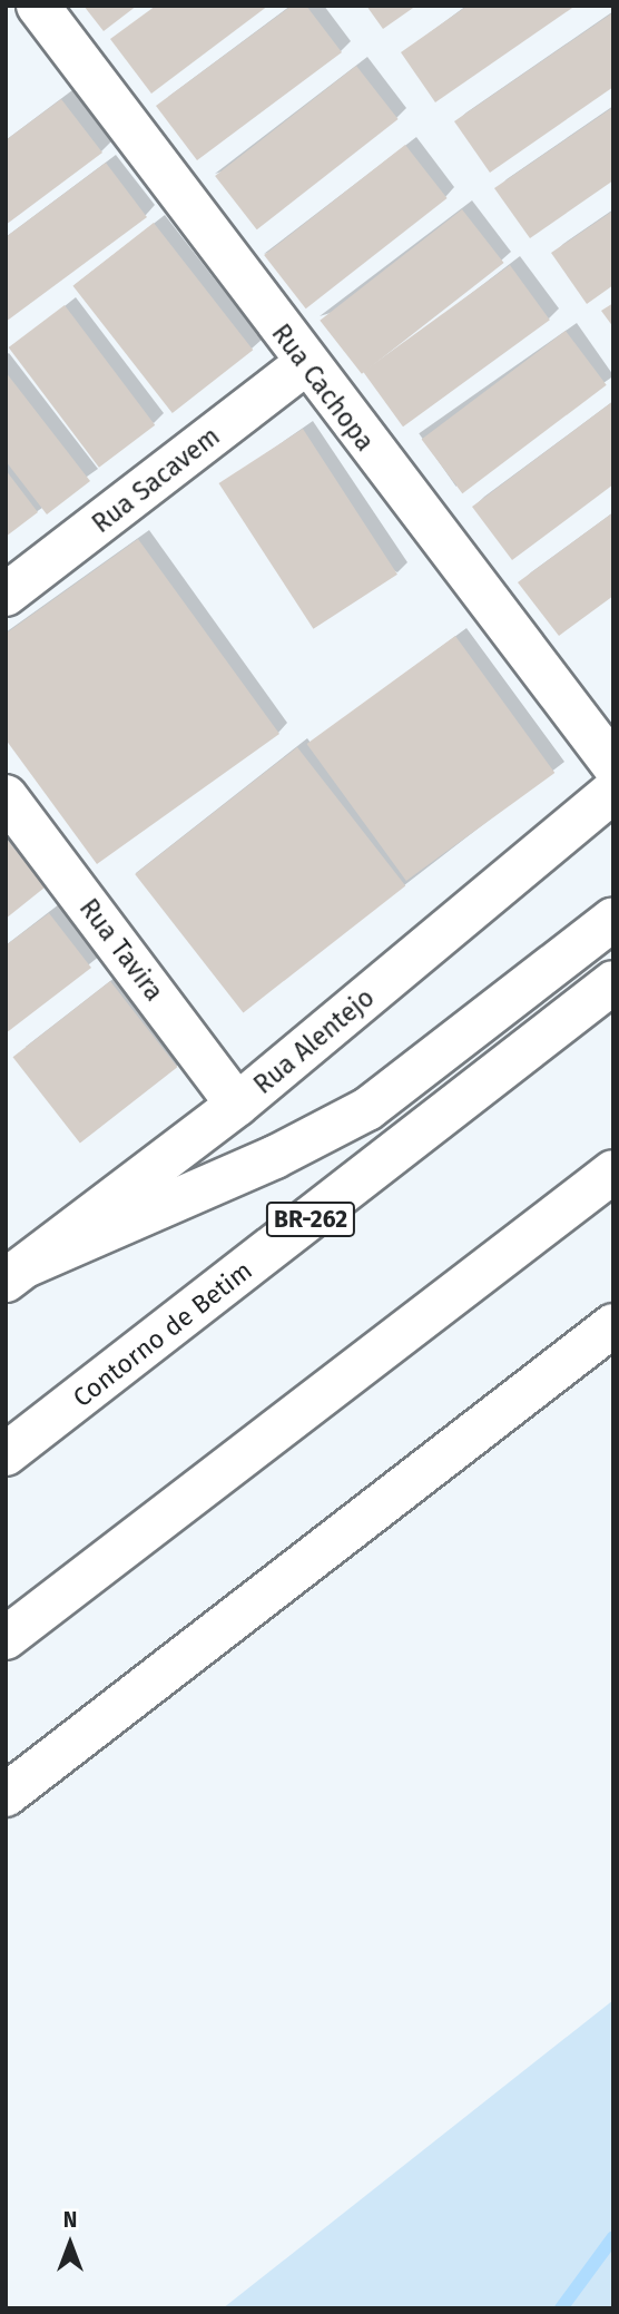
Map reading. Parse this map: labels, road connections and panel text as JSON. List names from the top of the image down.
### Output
{
  "streets": {
    "main road": [
      "Rua Cachopa",
      "Rua Sacavem",
      "Rua Tavira",
      "Rua Alentejo",
      "BR-262",
      "Contorno de Betim"
    ]
  },
  "crossings": [
    ["Rua Cachopa", "Rua Sacavem"],
    ["Rua Tavira", "Rua Alentejo"],
    ["Rua Alentejo", "BR-262"]
  ],
  "north": "top"
}
